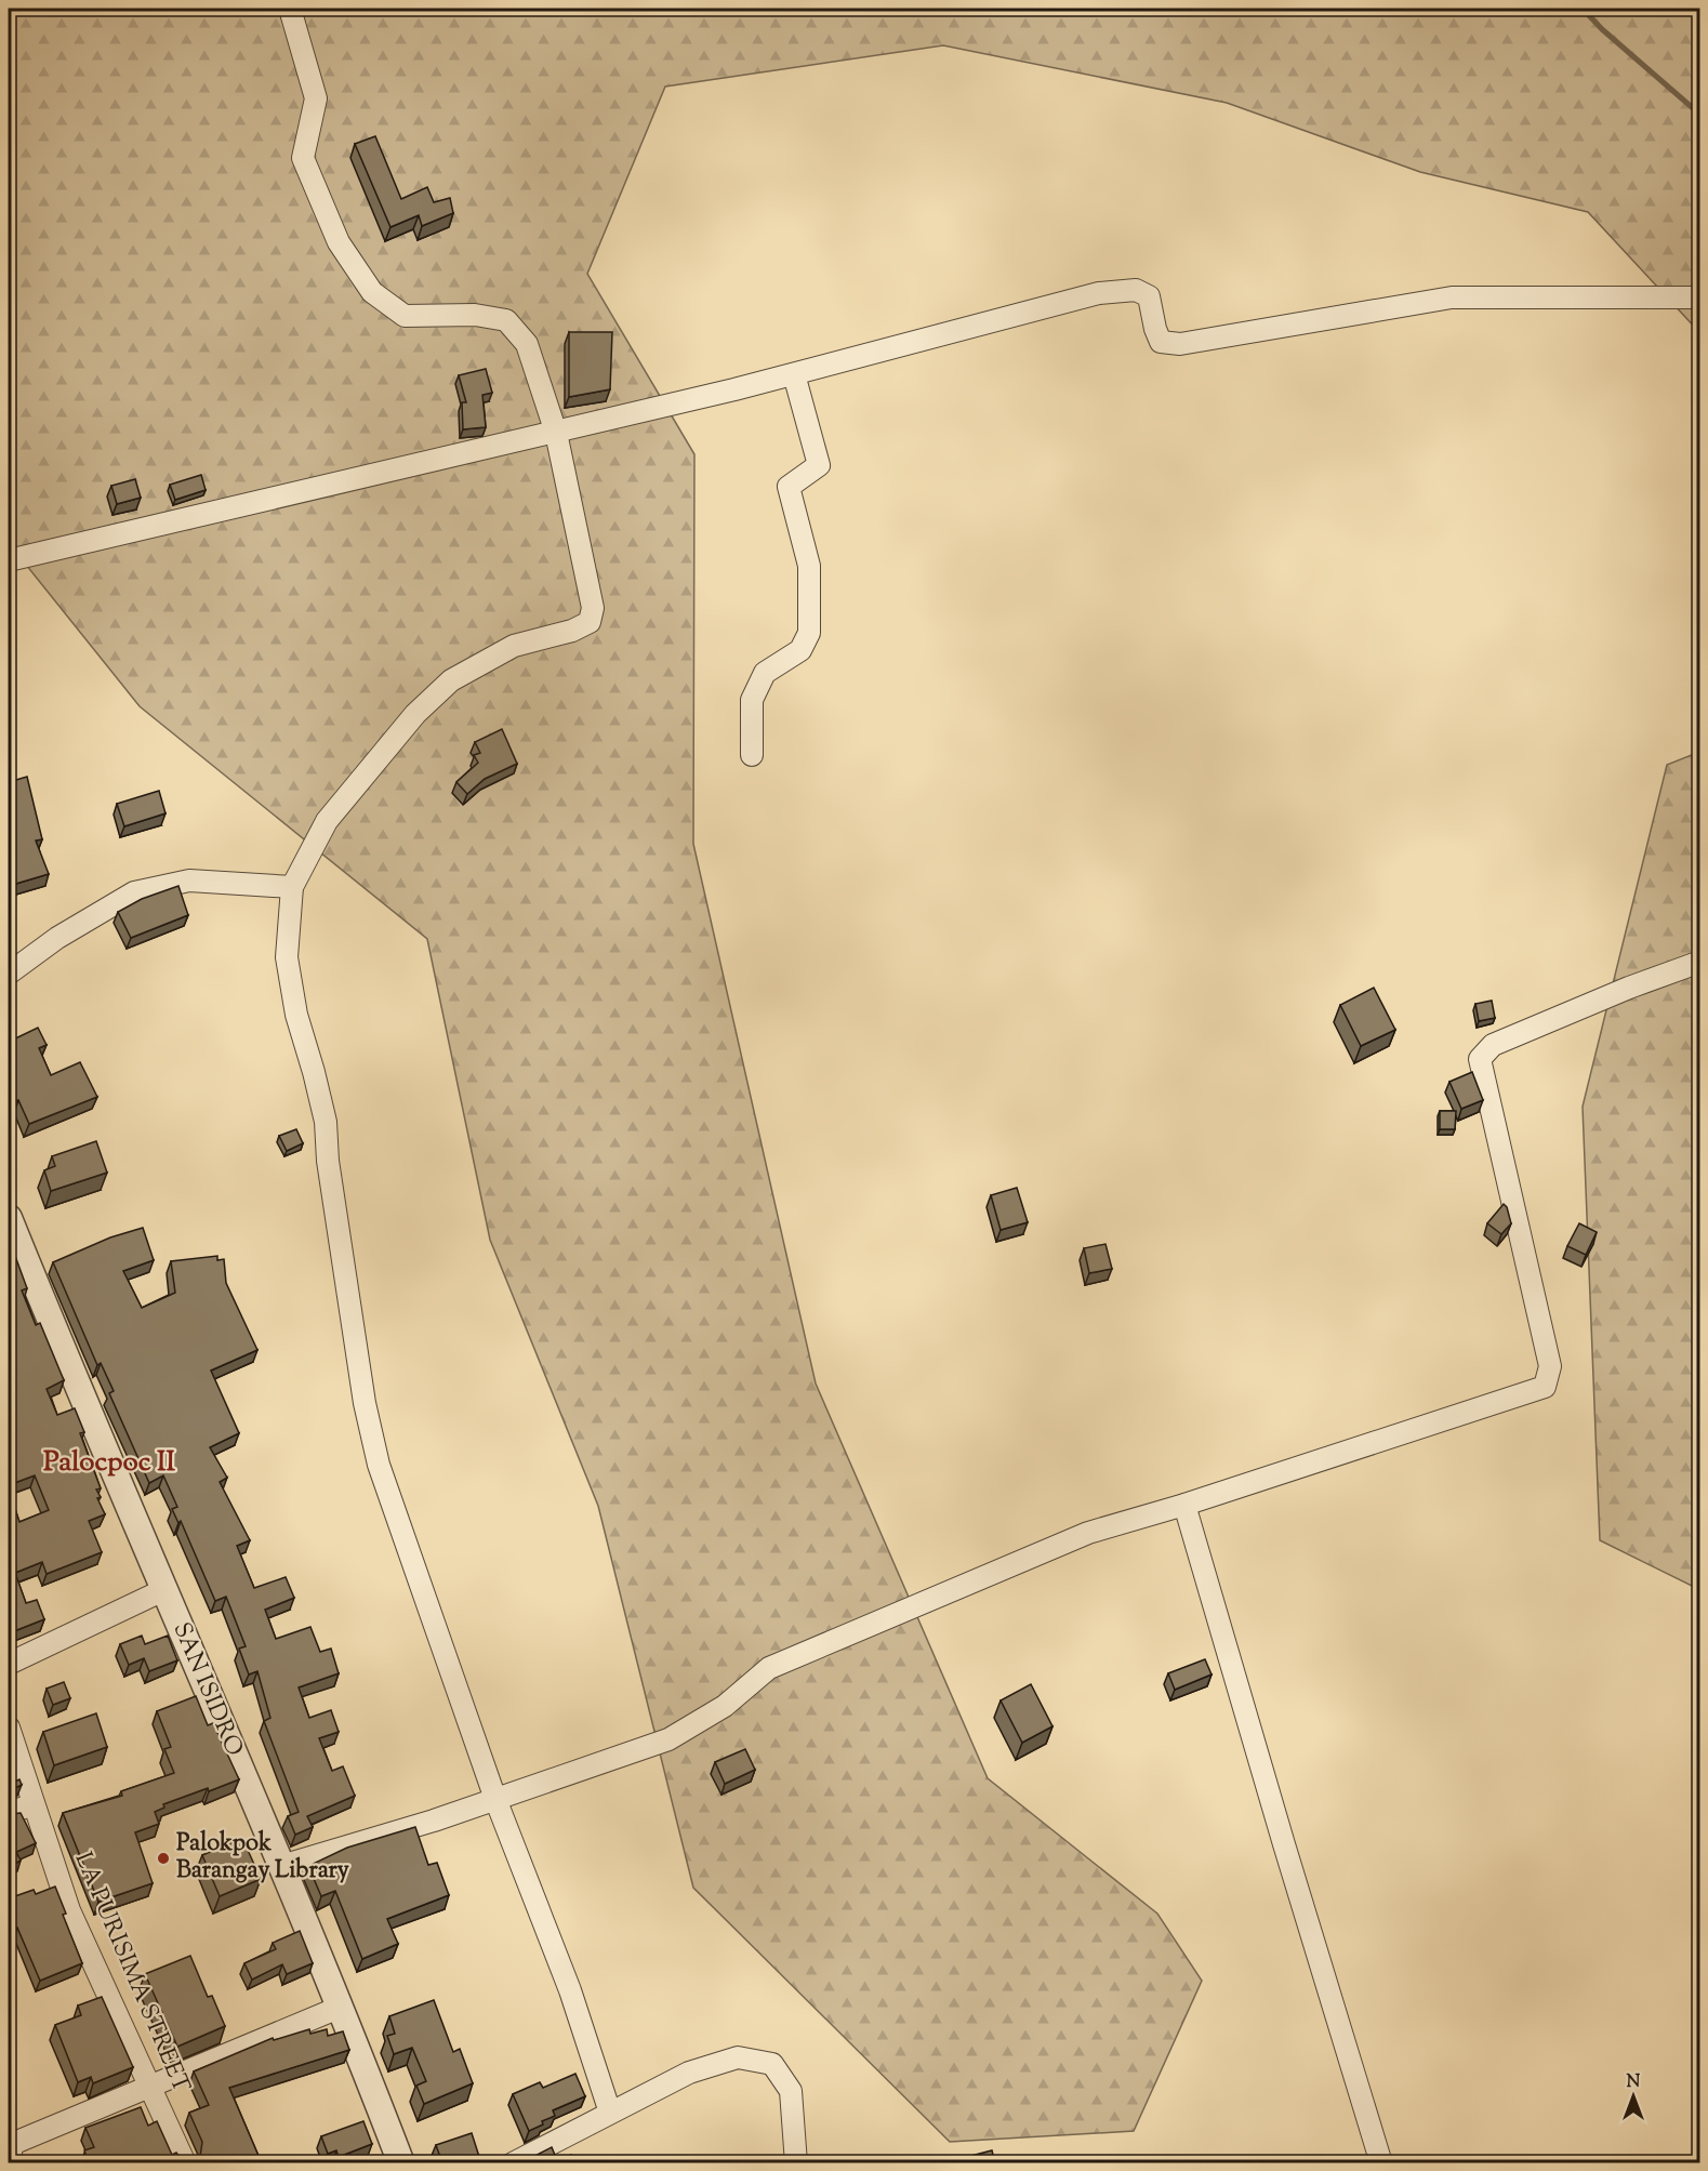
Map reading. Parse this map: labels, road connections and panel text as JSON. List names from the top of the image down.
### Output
{
  "streets": {
    "street": ["SAN ISIDRO", "LA PURISIMA STREET"]
  },
  "districts": ["Palocpoc II"],
  "places": ["Palokpok Barangay Library"],
  "north": "top"
}
